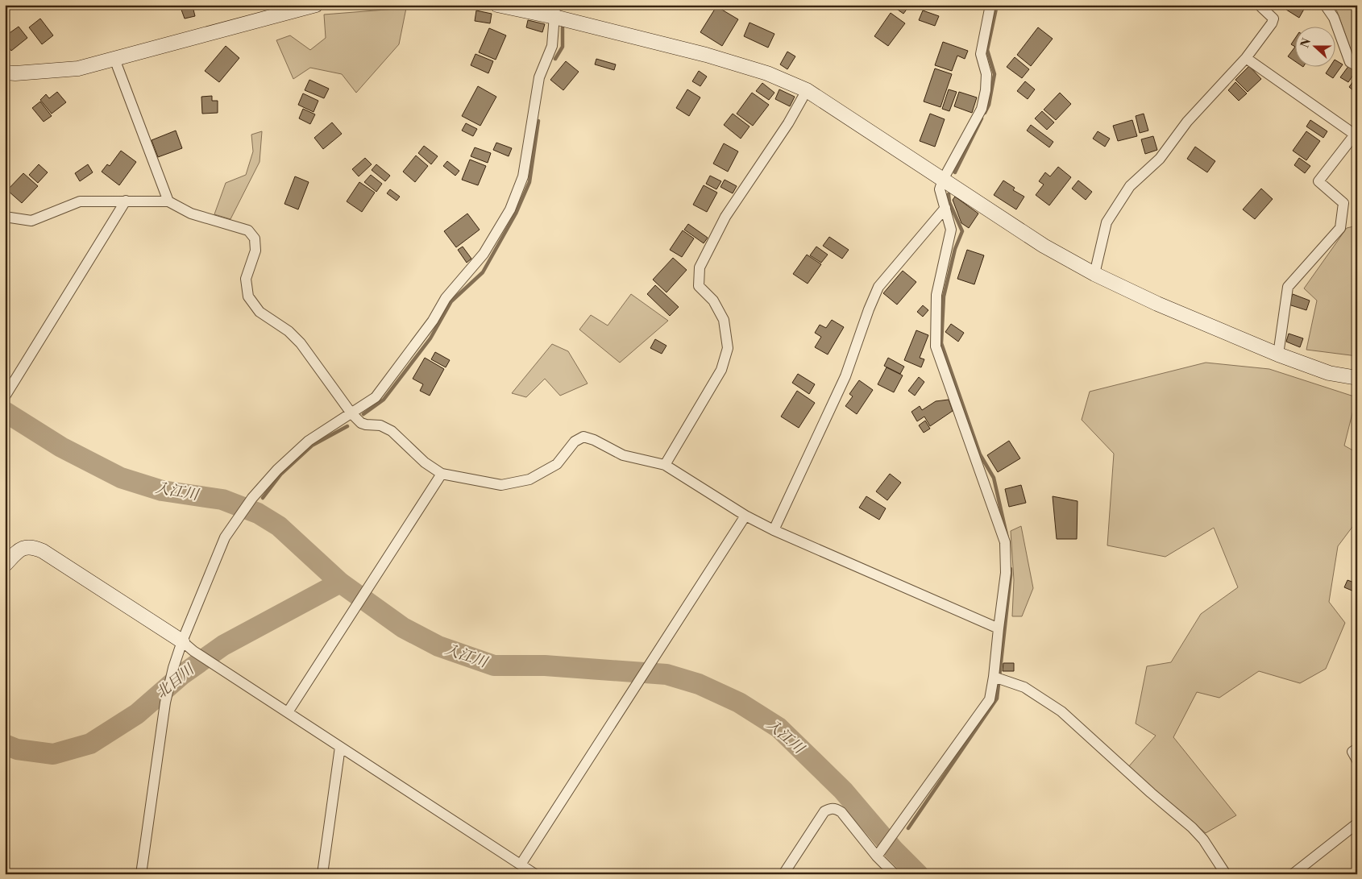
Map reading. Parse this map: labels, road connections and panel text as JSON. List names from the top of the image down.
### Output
{
  "water": ["入江川", "北目川"],
  "north": "left"
}
